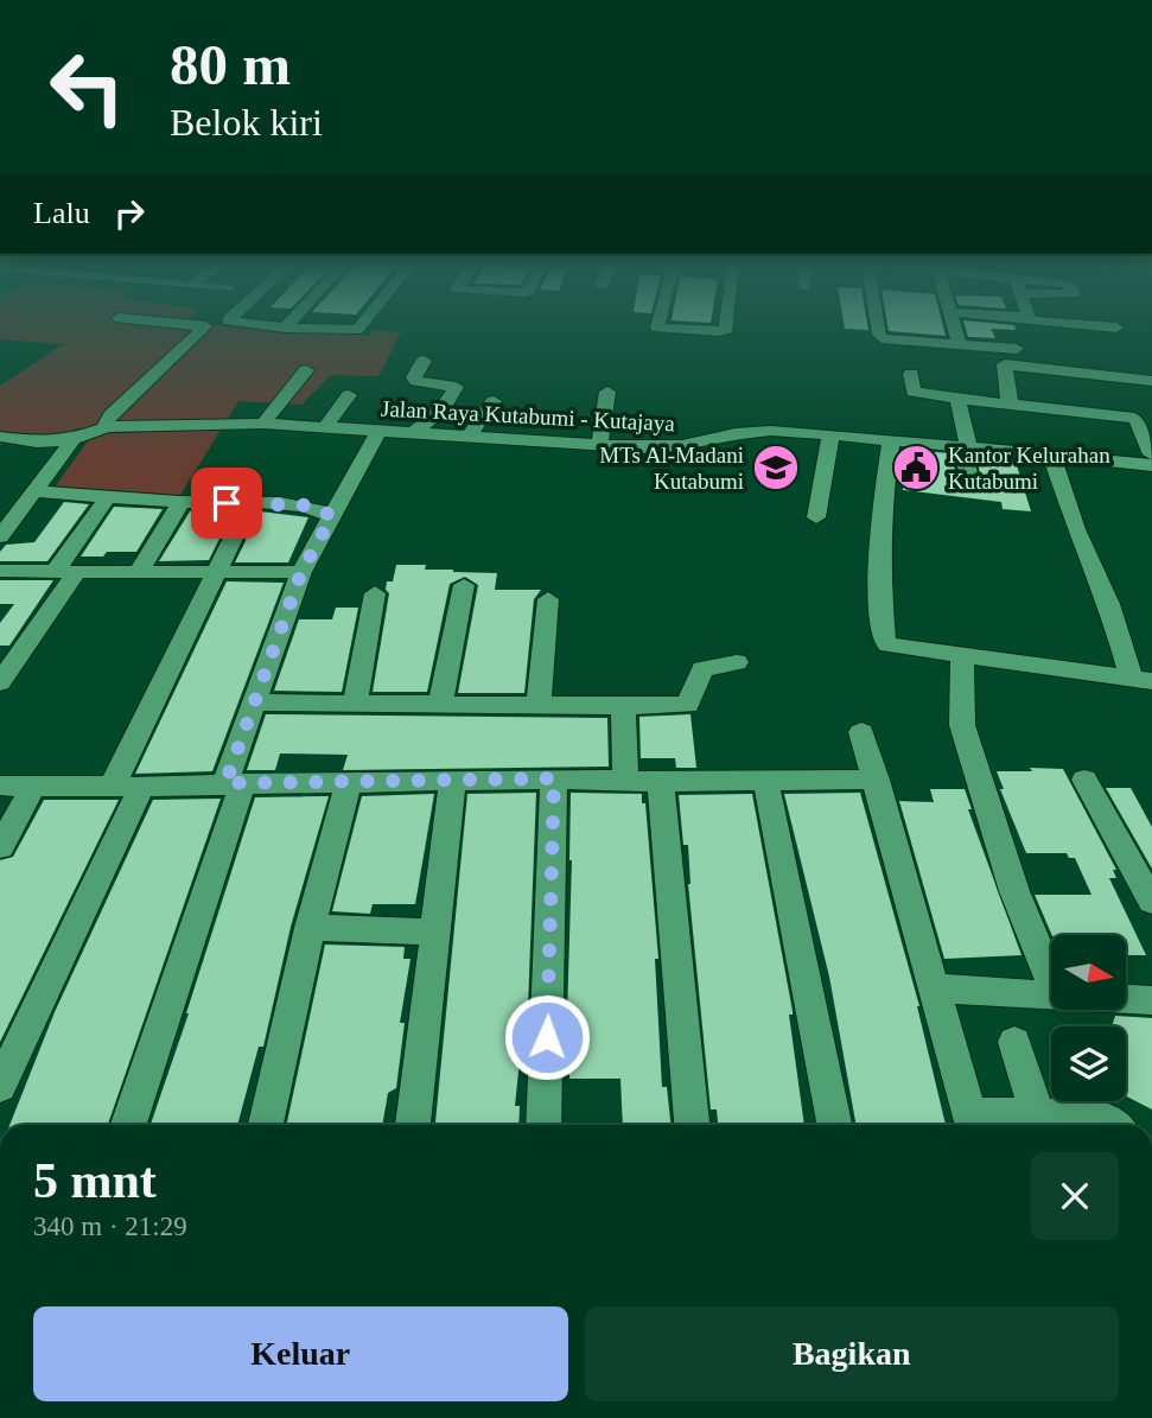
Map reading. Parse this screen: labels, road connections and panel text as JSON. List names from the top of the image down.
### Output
{
  "streets": {
    "street": ["Jalan Raya Kutabumi - Kutajaya"]
  },
  "places": {
    "school or university": ["MTs Al-Madani Kutabumi"],
    "public building": ["Kantor Kelurahan Kutabumi"]
  },
  "north": "right",
  "page": {
    "turn": ["80 m", "Belok kiri"],
    "then": "Lalu",
    "heading": ["5 mnt", "340 m · 21:29"],
    "buttons": ["Keluar", "Bagikan"]
  }
}
